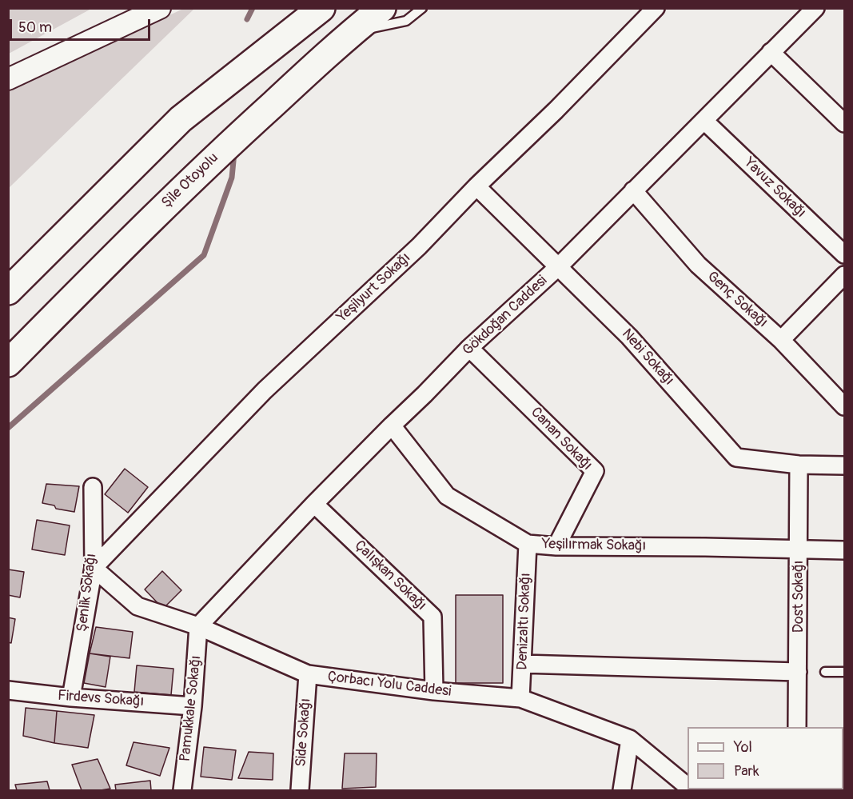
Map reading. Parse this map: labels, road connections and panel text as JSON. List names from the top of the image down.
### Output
{
  "streets": {
    "highway": ["Şile Otoyolu"],
    "street": [
      "Yavuz Sokağı",
      "Yeşilyurt Sokağı",
      "Genç Sokağı",
      "Gökdoğan Caddesi",
      "Nebi Sokağı",
      "Canan Sokağı",
      "Yeşilırmak Sokağı",
      "Çalışkan Sokağı",
      "Şenlik Sokağı",
      "Dost Sokağı",
      "Denizaltı Sokağı",
      "Çorbacı Yolu Caddesi",
      "Firdevs Sokağı",
      "Pamukkale Sokağı",
      "Side Sokağı"
    ]
  },
  "crossings": [
    ["Yavuz Sokağı", "Gökdoğan Caddesi"],
    ["Yeşilyurt Sokağı", "Nebi Sokağı"],
    ["Yeşilyurt Sokağı", "Şenlik Sokağı"],
    ["Yeşilyurt Sokağı", "Çorbacı Yolu Caddesi"],
    ["Genç Sokağı", "Gökdoğan Caddesi"],
    ["Gökdoğan Caddesi", "Nebi Sokağı"],
    ["Gökdoğan Caddesi", "Canan Sokağı"],
    ["Gökdoğan Caddesi", "Yeşilırmak Sokağı"],
    ["Gökdoğan Caddesi", "Çalışkan Sokağı"],
    ["Gökdoğan Caddesi", "Çorbacı Yolu Caddesi"],
    ["Gökdoğan Caddesi", "Pamukkale Sokağı"],
    ["Nebi Sokağı", "Dost Sokağı"],
    ["Canan Sokağı", "Yeşilırmak Sokağı"],
    ["Yeşilırmak Sokağı", "Dost Sokağı"],
    ["Yeşilırmak Sokağı", "Denizaltı Sokağı"],
    ["Çalışkan Sokağı", "Çorbacı Yolu Caddesi"],
    ["Şenlik Sokağı", "Çorbacı Yolu Caddesi"],
    ["Şenlik Sokağı", "Firdevs Sokağı"],
    ["Denizaltı Sokağı", "Çorbacı Yolu Caddesi"],
    ["Çorbacı Yolu Caddesi", "Pamukkale Sokağı"],
    ["Çorbacı Yolu Caddesi", "Side Sokağı"],
    ["Firdevs Sokağı", "Pamukkale Sokağı"]
  ],
  "legend": ["Yol", "Park"],
  "scale_bar": "50 m"
}
